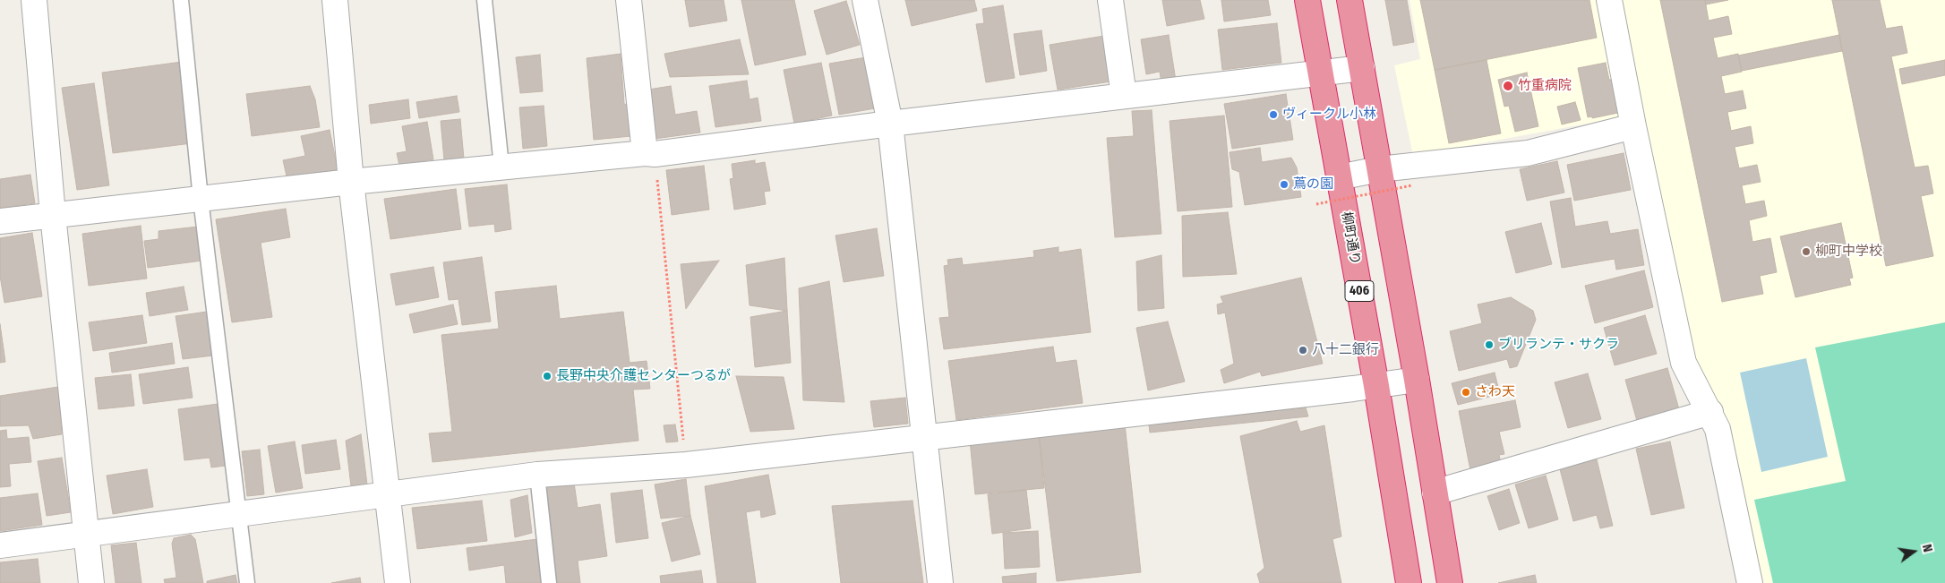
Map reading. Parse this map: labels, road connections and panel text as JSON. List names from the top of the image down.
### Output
{
  "streets": {
    "highway": ["柳町通り", "406"]
  },
  "places": [
    "竹重病院",
    "ヴィークル小林",
    "蔦の園",
    "柳町中学校",
    "ブリランテ・サクラ",
    "八十二銀行",
    "長野中央介護センターつるが",
    "さわ天"
  ],
  "north": "right"
}
